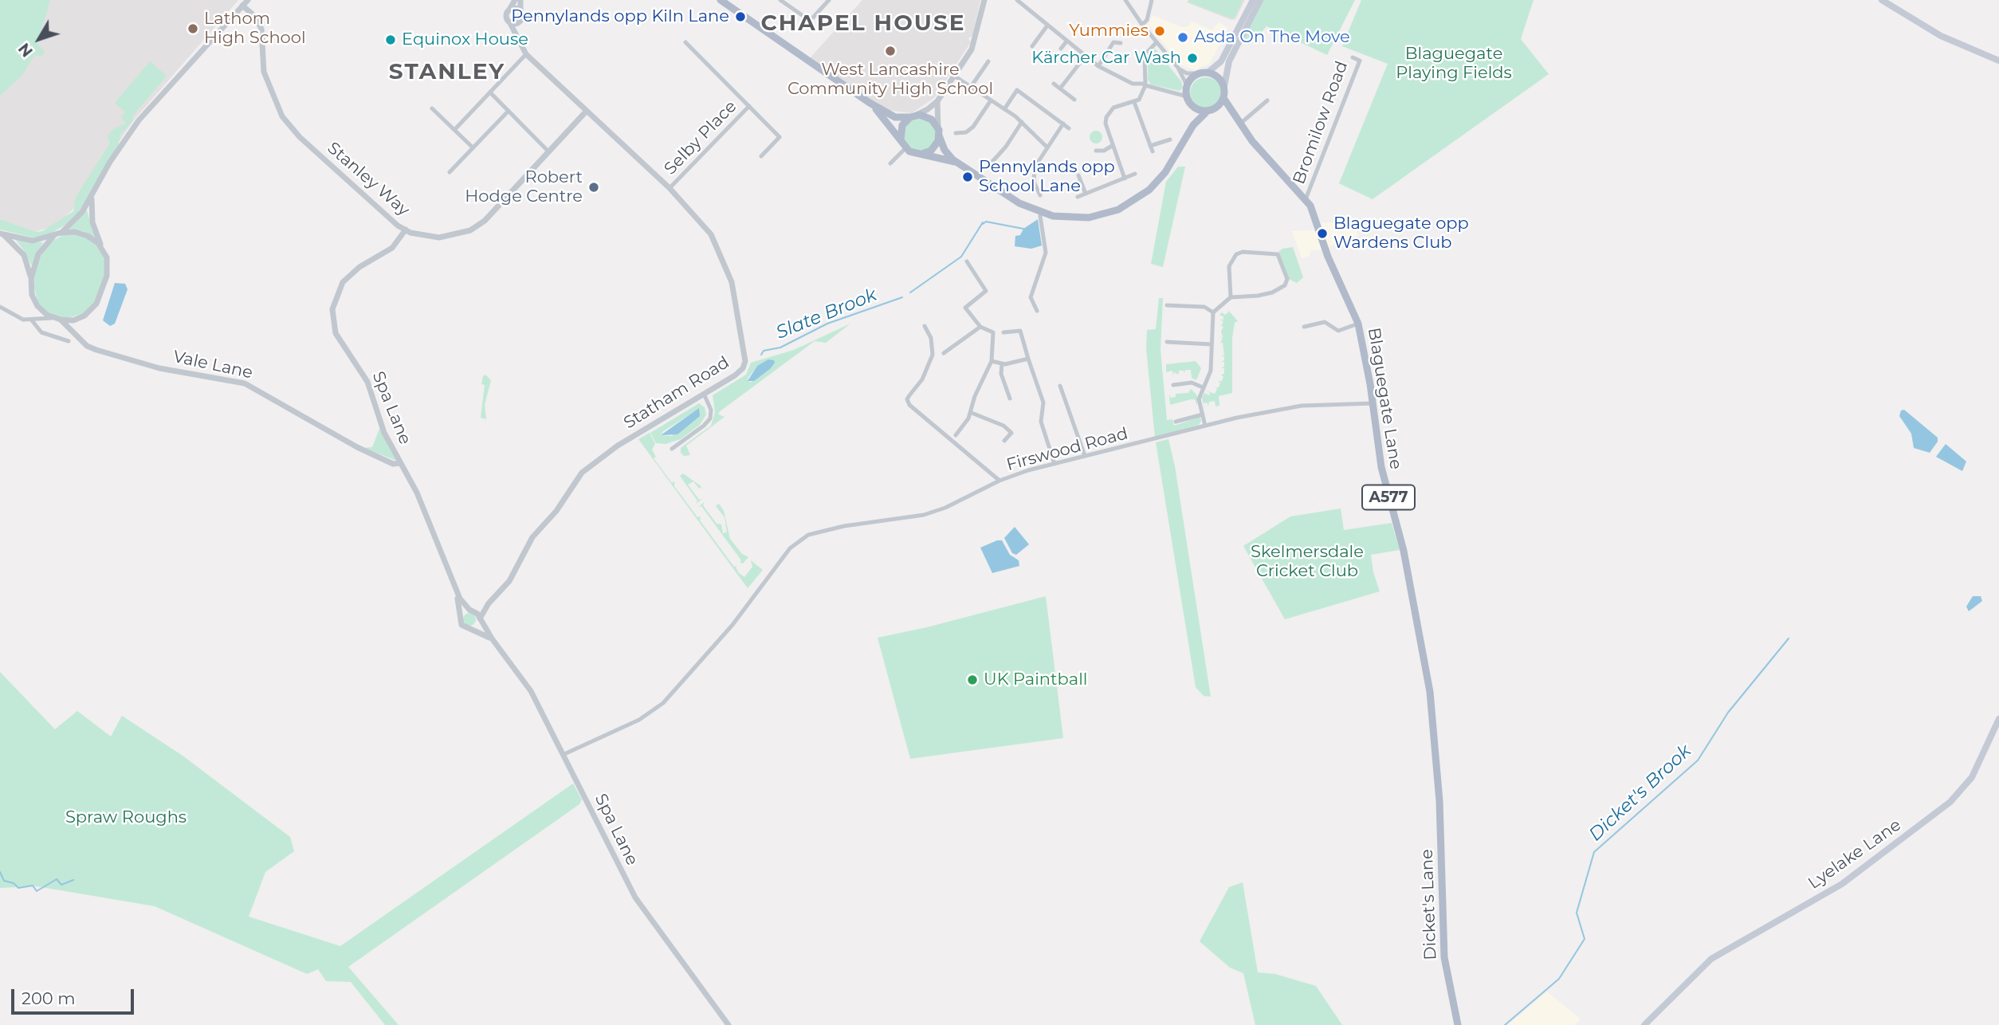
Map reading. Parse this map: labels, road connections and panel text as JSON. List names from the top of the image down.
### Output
{
  "streets": {
    "main road": [
      "Blaguegate Lane",
      "A577",
      "Lyelake Lane",
      "Dicket's Lane"
    ],
    "street": [
      "Bromilow Road",
      "Selby Place",
      "Stanley Way",
      "Vale Lane",
      "Statham Road",
      "Spa Lane",
      "Firswood Road"
    ]
  },
  "crossings": [
    ["Bromilow Road", "Blaguegate Lane"],
    ["Bromilow Road", "A577"],
    ["Selby Place", "Statham Road"],
    ["Stanley Way", "Statham Road"],
    ["Stanley Way", "Spa Lane"],
    ["Vale Lane", "Spa Lane"],
    ["Statham Road", "Spa Lane"],
    ["Blaguegate Lane", "Firswood Road"],
    ["Blaguegate Lane", "A577"],
    ["Blaguegate Lane", "Dicket's Lane"],
    ["Spa Lane", "Firswood Road"]
  ],
  "districts": ["CHAPEL HOUSE", "STANLEY"],
  "water": ["Slate Brook", "Dicket's Brook"],
  "parks": ["Blaguegate Playing Fields", "Skelmersdale Cricket Club", "Spraw Roughs"],
  "places": [
    "Pennylands opp Kiln Lane",
    "Lathom High School",
    "Yummies",
    "Asda On The Move",
    "Equinox House",
    "West Lancashire Community High School",
    "Kärcher Car Wash",
    "Pennylands opp School Lane",
    "Robert Hodge Centre",
    "Blaguegate opp Wardens Club",
    "UK Paintball"
  ],
  "scale_bar": "200 m",
  "north": "bottom left"
}
